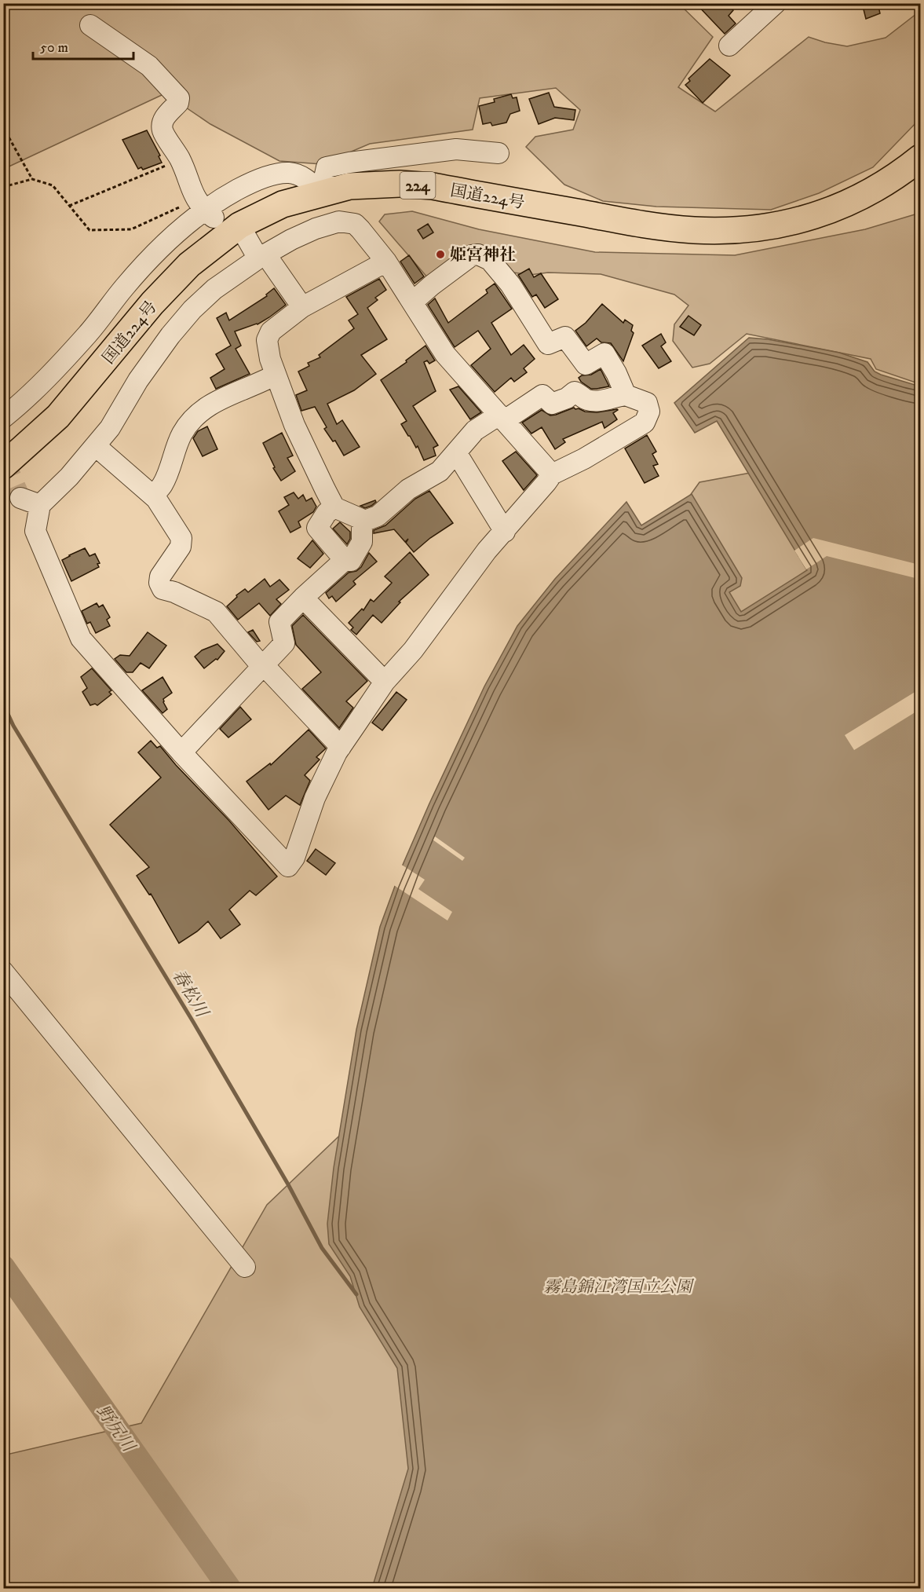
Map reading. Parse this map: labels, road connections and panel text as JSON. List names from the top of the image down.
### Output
{
  "streets": {
    "highway": ["224", "国道224号"]
  },
  "water": ["春松川", "野尻川"],
  "parks": ["霧島錦江湾国立公園"],
  "places": ["姫宮神社"],
  "scale_bar": "50 m"
}
